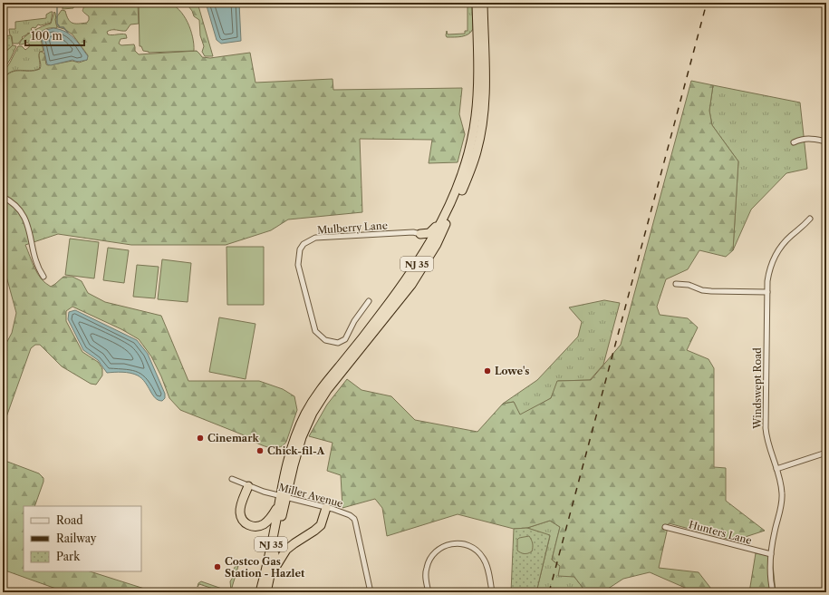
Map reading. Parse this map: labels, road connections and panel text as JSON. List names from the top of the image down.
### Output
{
  "streets": {
    "highway": ["NJ 35"],
    "street": [
      "Mulberry Lane",
      "Windswept Road",
      "Miller Avenue",
      "Hunters Lane"
    ]
  },
  "crossings": [
    ["NJ 35", "Miller Avenue"],
    ["Windswept Road", "Hunters Lane"]
  ],
  "places": [
    "Lowe's",
    "Cinemark",
    "Chick-fil-A",
    "Costco Gas Station - Hazlet"
  ],
  "legend": ["Road", "Railway", "Park"],
  "scale_bar": "100 m"
}
